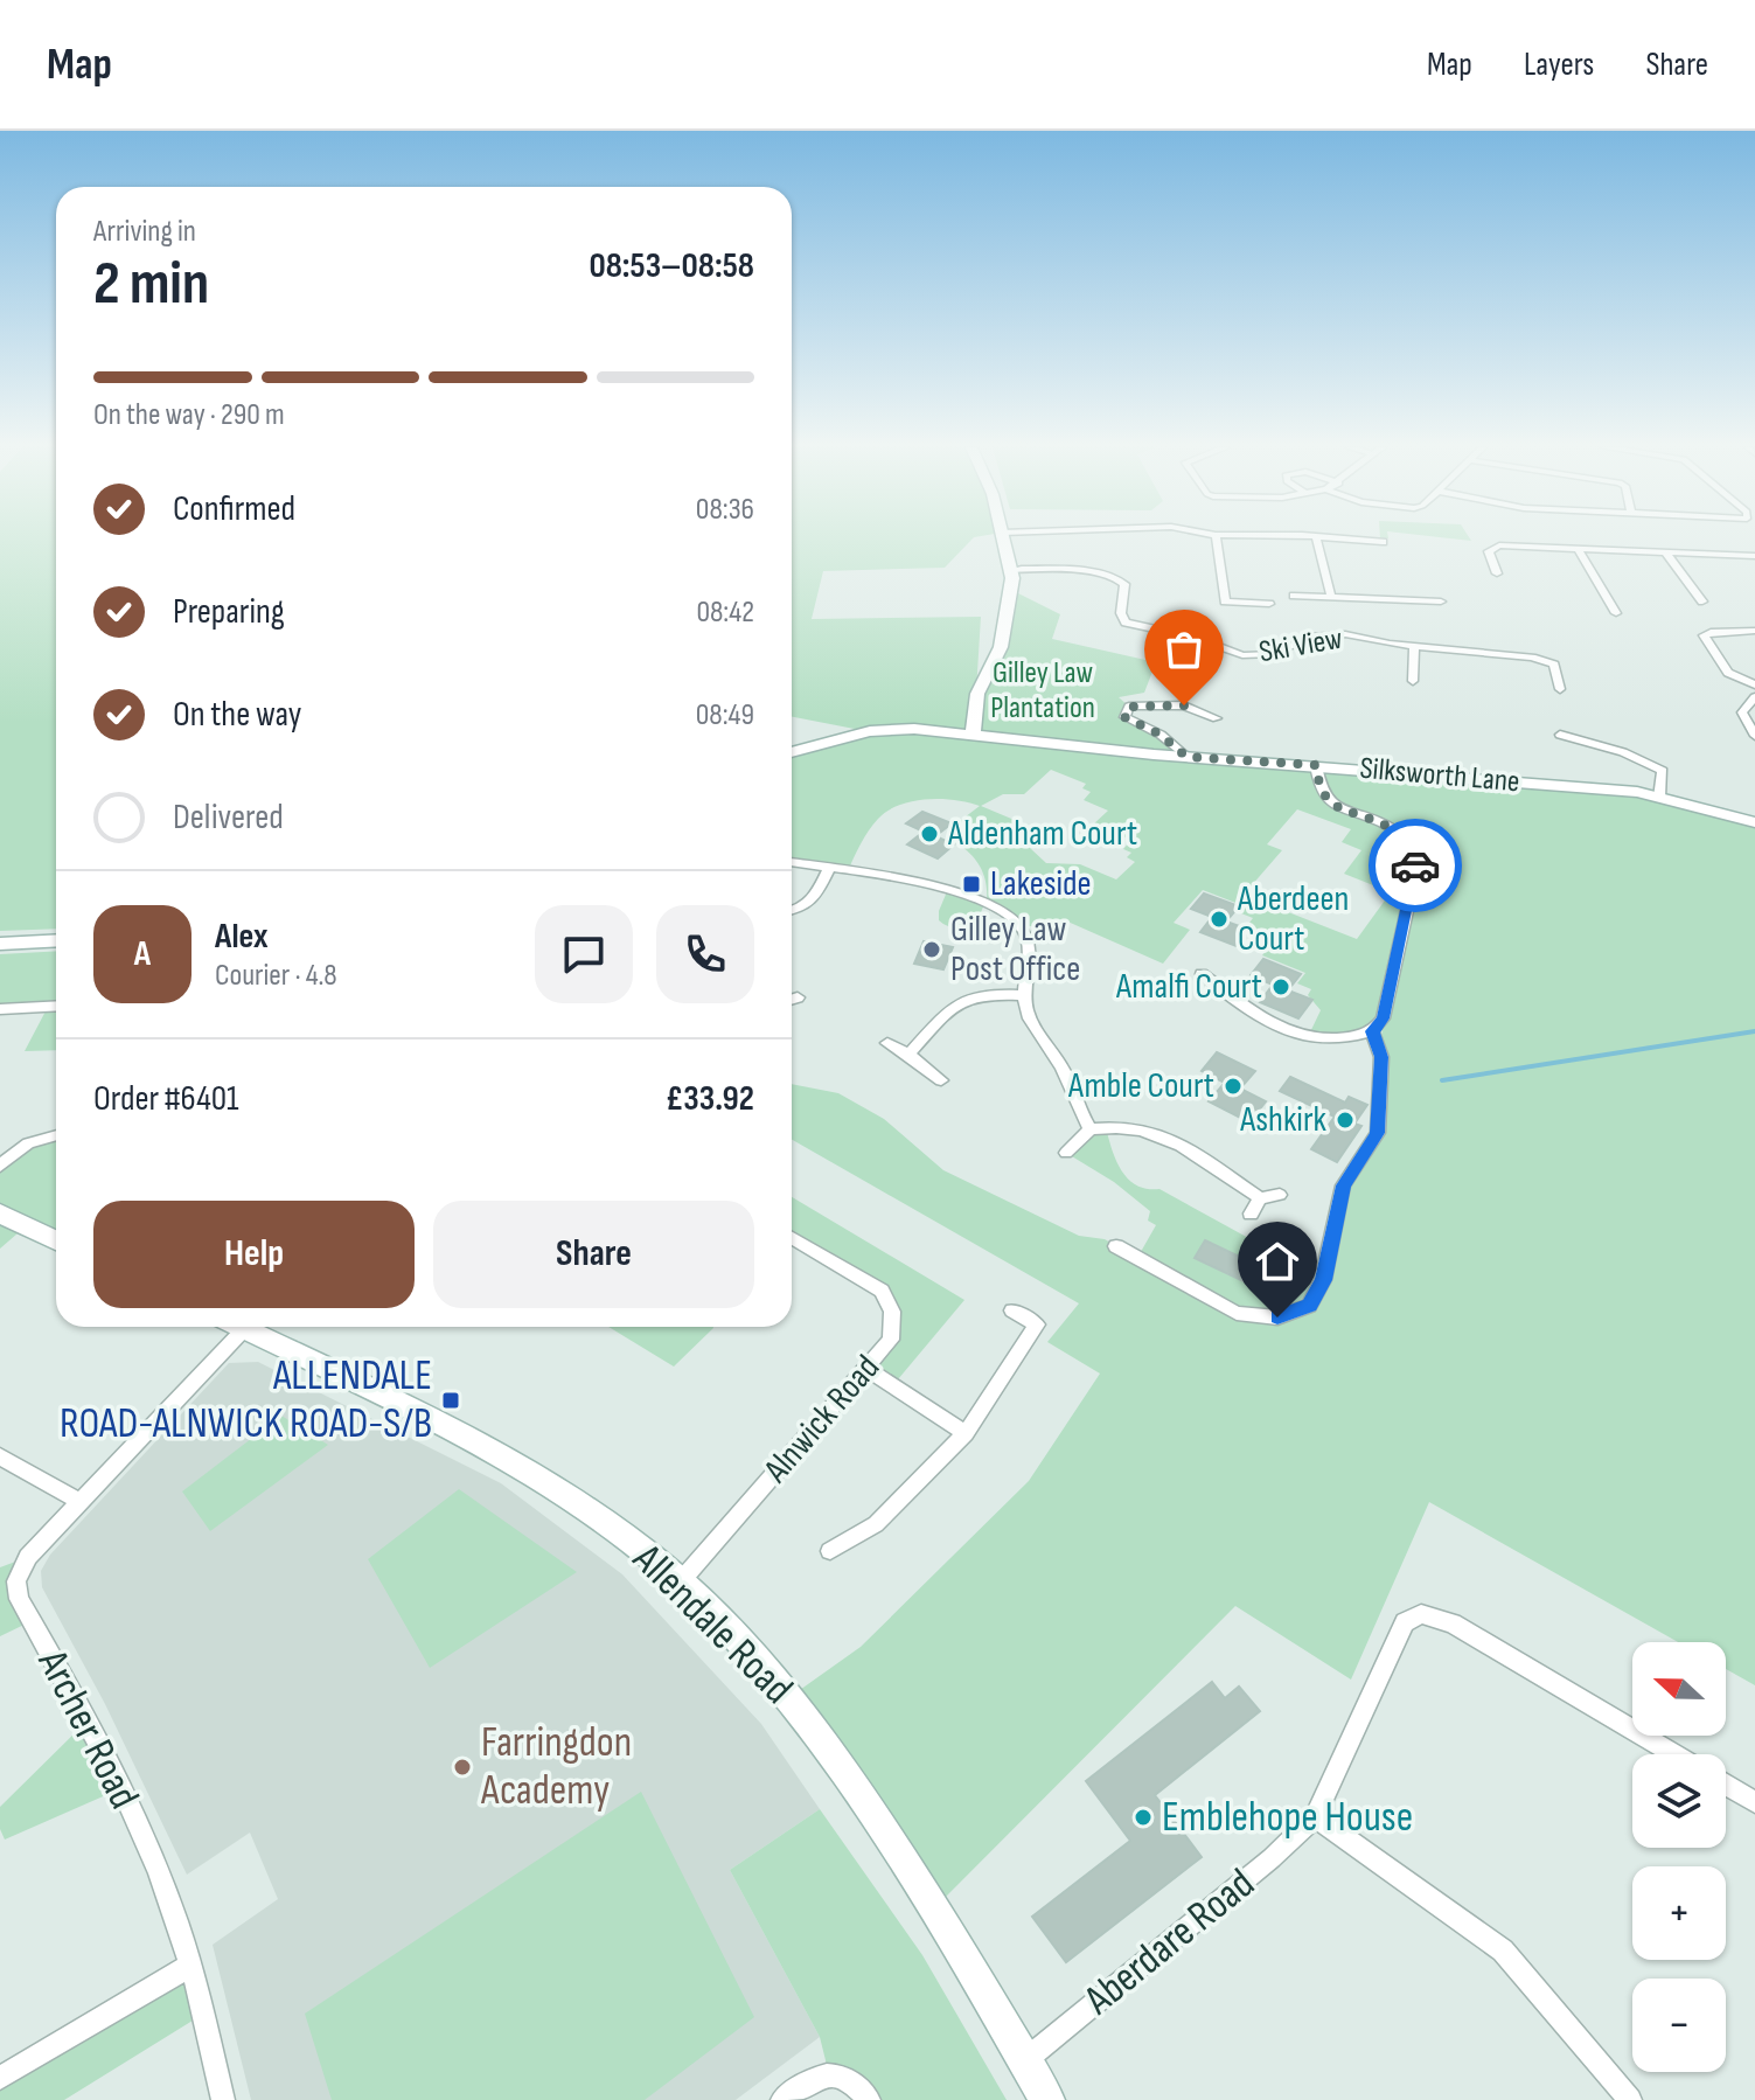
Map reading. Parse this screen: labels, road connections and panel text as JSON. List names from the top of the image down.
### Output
{
  "streets": {
    "street": [
      "Ski View",
      "Silksworth Lane",
      "Alnwick Road",
      "Allendale Road",
      "Archer Road",
      "Aberdare Road"
    ]
  },
  "crossings": [
    ["Alnwick Road", "Allendale Road"],
    ["Allendale Road", "Aberdare Road"]
  ],
  "parks": ["Gilley Law Plantation"],
  "places": {
    "other": [
      "Aldenham Court",
      "Aberdeen Court",
      "Gilley Law Post Office",
      "Amalfi Court",
      "Amble Court",
      "Ashkirk",
      "Farringdon Academy",
      "Emblehope House"
    ],
    "transit": ["Lakeside", "ALLENDALE ROAD-ALNWICK ROAD-S/B"]
  },
  "north": "left",
  "page": {
    "header": "Map",
    "nav": ["Map", "Layers", "Share"],
    "heading": ["2 min", "Arriving in", "08:53–08:58"],
    "panel": [
      "Alex",
      "Courier · 4.8",
      "Order #6401",
      "£33.92"
    ],
    "bar": "On the way · 290 m",
    "list": [
      ["Confirmed", "08:36"],
      ["Preparing", "08:42"],
      ["On the way", "08:49"],
      "Delivered"
    ],
    "round": "A",
    "buttons": ["Help", "Share"],
    "map_buttons": ["+", "−"]
  }
}
